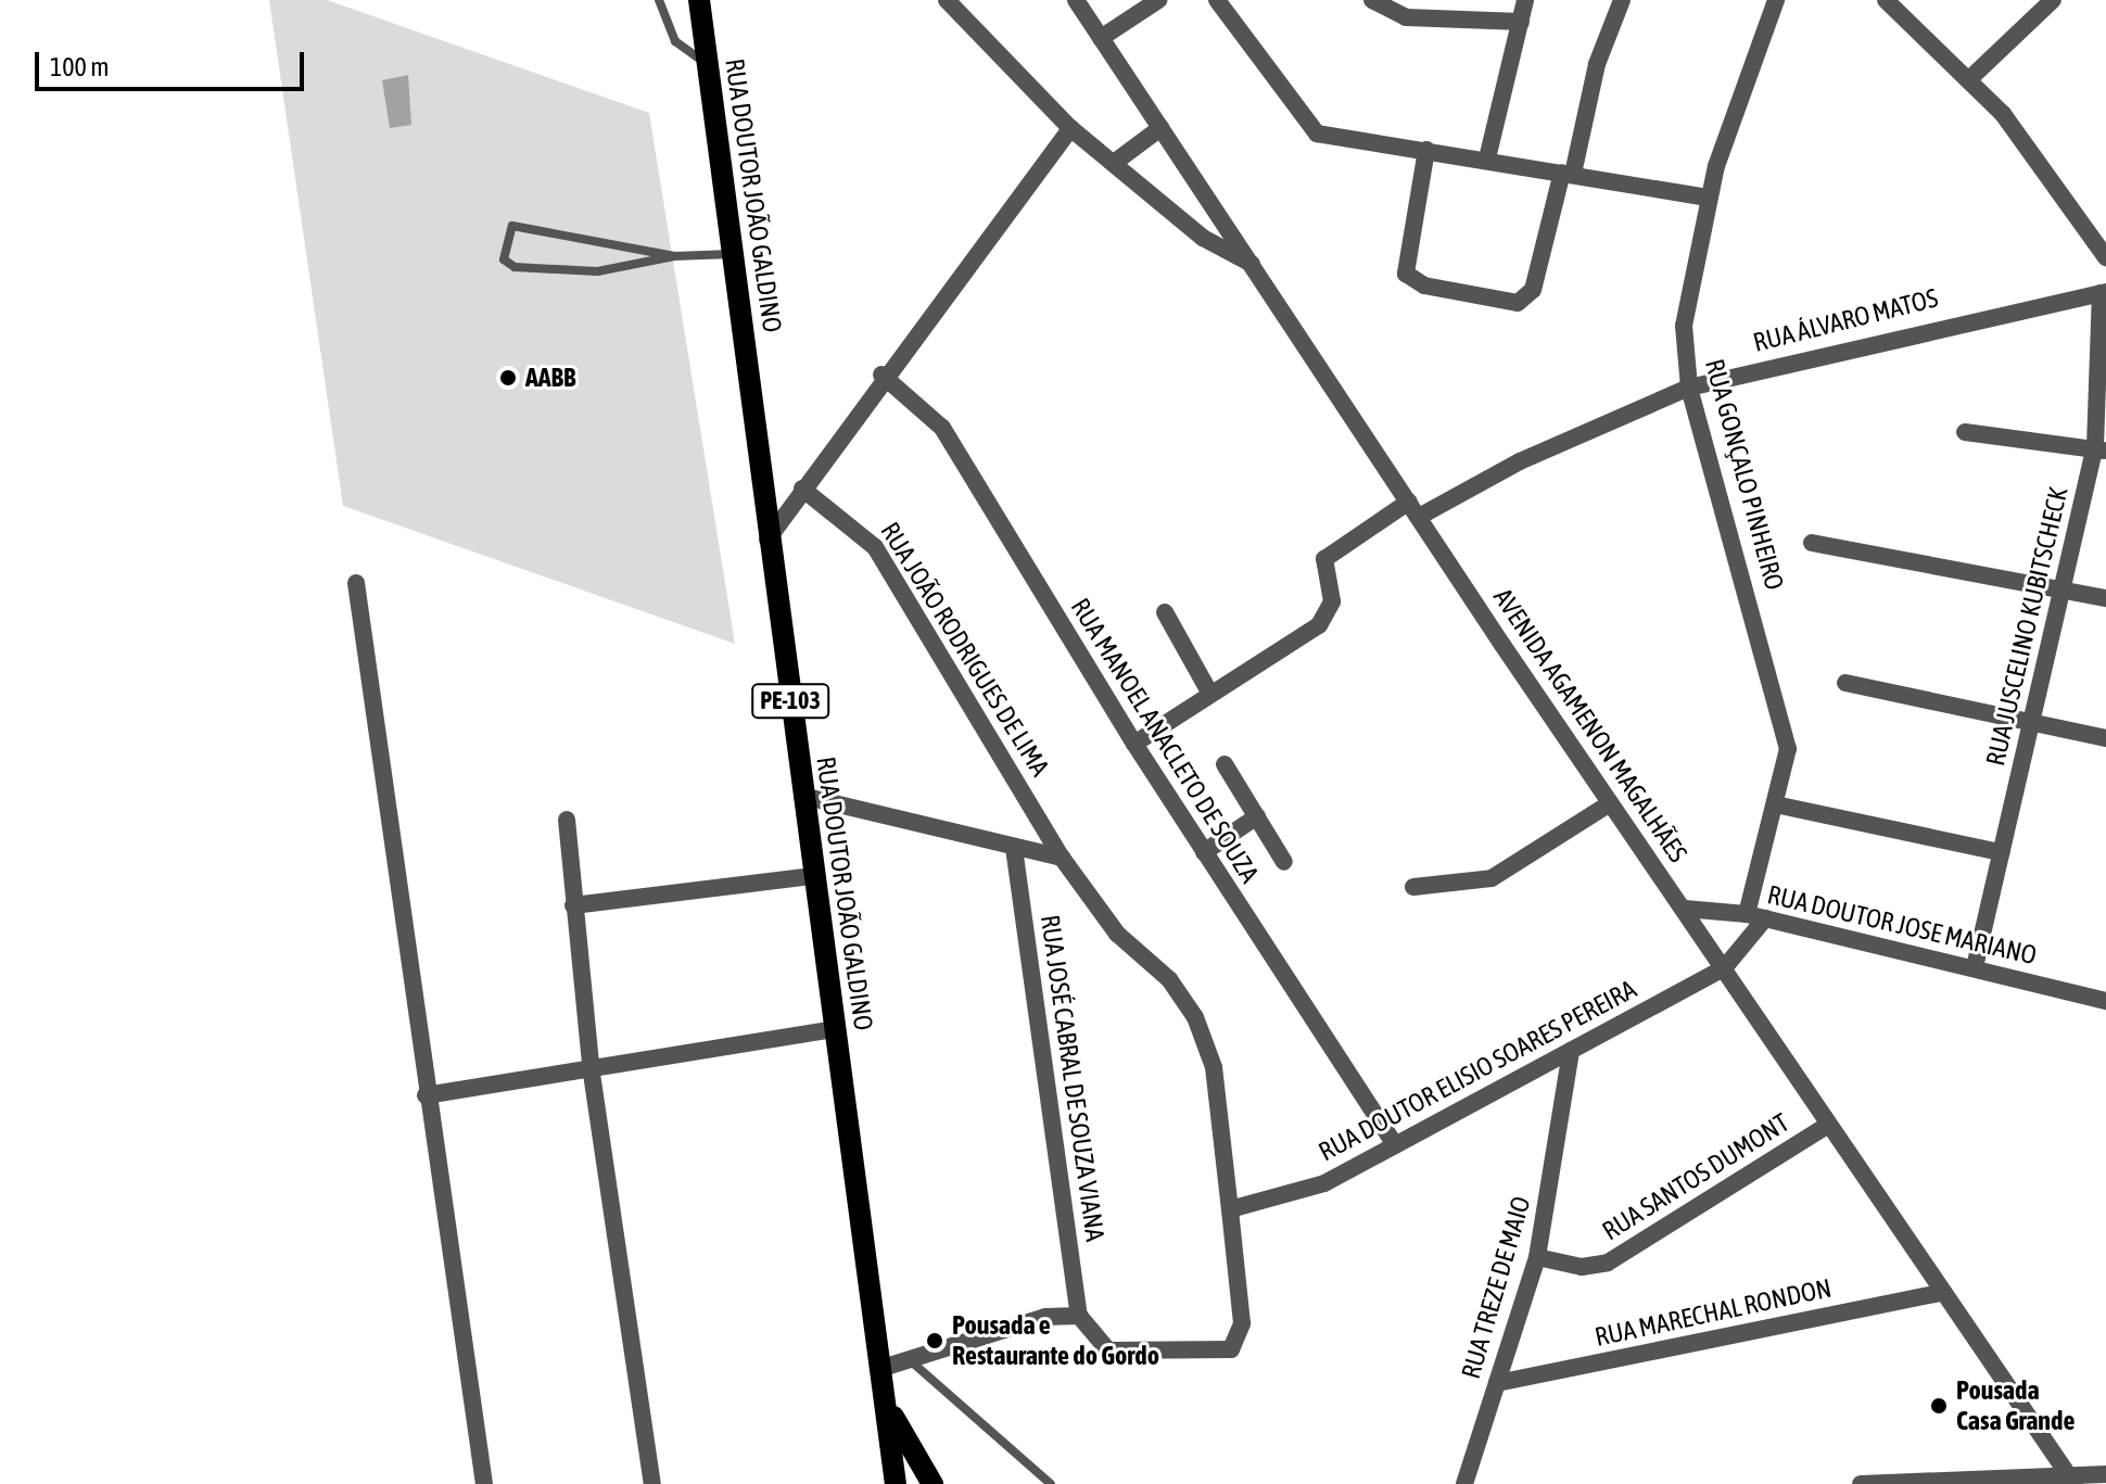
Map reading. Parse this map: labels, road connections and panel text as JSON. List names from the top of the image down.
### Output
{
  "streets": {
    "main road": ["RUA DOUTOR JOÃO GALDINO", "PE-103"],
    "street": [
      "RUA ÁLVARO MATOS",
      "RUA GONÇALO PINHEIRO",
      "RUA JUSCELINO KUBITSCHECK",
      "RUA JOÃO RODRIGUES DE LIMA",
      "AVENIDA AGAMENON MAGALHÃES",
      "RUA MANOEL ANACLETO DE SOUZA",
      "RUA DOUTOR JOSE MARIANO",
      "RUA DOUTOR ELISIO SOARES PEREIRA",
      "RUA JOSÉ CABRAL DE SOUZA VIANA",
      "RUA SANTOS DUMONT",
      "RUA TREZE DE MAIO",
      "RUA MARECHAL RONDON"
    ]
  },
  "crossings": [
    ["RUA ÁLVARO MATOS", "RUA GONÇALO PINHEIRO"],
    ["RUA ÁLVARO MATOS", "RUA JUSCELINO KUBITSCHECK"],
    ["RUA ÁLVARO MATOS", "AVENIDA AGAMENON MAGALHÃES"],
    ["RUA GONÇALO PINHEIRO", "RUA DOUTOR JOSE MARIANO"],
    ["RUA GONÇALO PINHEIRO", "RUA DOUTOR ELISIO SOARES PEREIRA"],
    ["RUA JUSCELINO KUBITSCHECK", "RUA DOUTOR JOSE MARIANO"],
    ["RUA JOÃO RODRIGUES DE LIMA", "RUA DOUTOR ELISIO SOARES PEREIRA"],
    ["AVENIDA AGAMENON MAGALHÃES", "RUA DOUTOR JOSE MARIANO"],
    ["AVENIDA AGAMENON MAGALHÃES", "RUA DOUTOR ELISIO SOARES PEREIRA"],
    ["AVENIDA AGAMENON MAGALHÃES", "RUA SANTOS DUMONT"],
    ["AVENIDA AGAMENON MAGALHÃES", "RUA MARECHAL RONDON"],
    ["RUA MANOEL ANACLETO DE SOUZA", "RUA DOUTOR ELISIO SOARES PEREIRA"],
    ["RUA DOUTOR JOSE MARIANO", "RUA DOUTOR ELISIO SOARES PEREIRA"],
    ["RUA DOUTOR ELISIO SOARES PEREIRA", "RUA TREZE DE MAIO"],
    ["RUA SANTOS DUMONT", "RUA TREZE DE MAIO"],
    ["RUA TREZE DE MAIO", "RUA MARECHAL RONDON"]
  ],
  "places": ["AABB", "Pousada e Restaurante do Gordo", "Pousada Casa Grande"],
  "scale_bar": "100 m"
}
